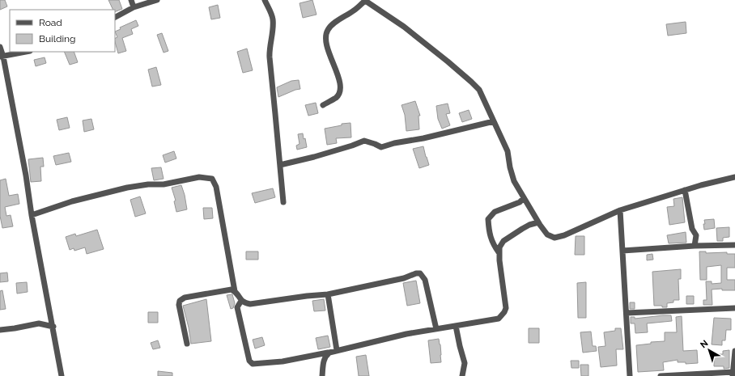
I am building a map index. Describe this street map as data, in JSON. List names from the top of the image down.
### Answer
{
  "legend": ["Road", "Building"],
  "north": "top left"
}
